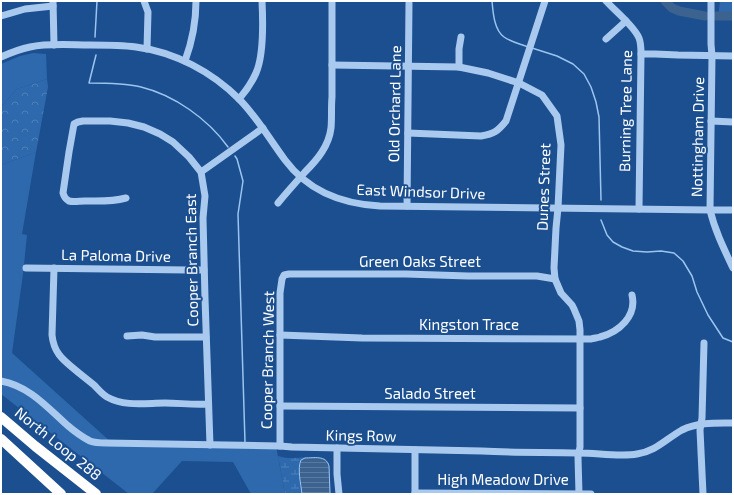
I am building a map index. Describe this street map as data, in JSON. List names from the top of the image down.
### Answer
{
  "streets": {
    "highway": ["North Loop 288"],
    "street": [
      "Old Orchard Lane",
      "Burning Tree Lane",
      "Nottingham Drive",
      "Dunes Street",
      "East Windsor Drive",
      "La Paloma Drive",
      "Cooper Branch East",
      "Green Oaks Street",
      "Kingston Trace",
      "Cooper Branch West",
      "Salado Street",
      "Kings Row",
      "High Meadow Drive"
    ]
  },
  "crossings": [
    ["Old Orchard Lane", "Dunes Street"],
    ["Old Orchard Lane", "East Windsor Drive"],
    ["Burning Tree Lane", "East Windsor Drive"],
    ["Nottingham Drive", "East Windsor Drive"],
    ["Dunes Street", "East Windsor Drive"],
    ["Dunes Street", "Green Oaks Street"],
    ["Dunes Street", "Kingston Trace"],
    ["Dunes Street", "Salado Street"],
    ["Dunes Street", "Kings Row"],
    ["Dunes Street", "High Meadow Drive"],
    ["La Paloma Drive", "Cooper Branch East"],
    ["Cooper Branch East", "Kings Row"],
    ["Green Oaks Street", "Cooper Branch West"],
    ["Kingston Trace", "Cooper Branch West"],
    ["Cooper Branch West", "Salado Street"],
    ["Cooper Branch West", "Kings Row"]
  ]
}
